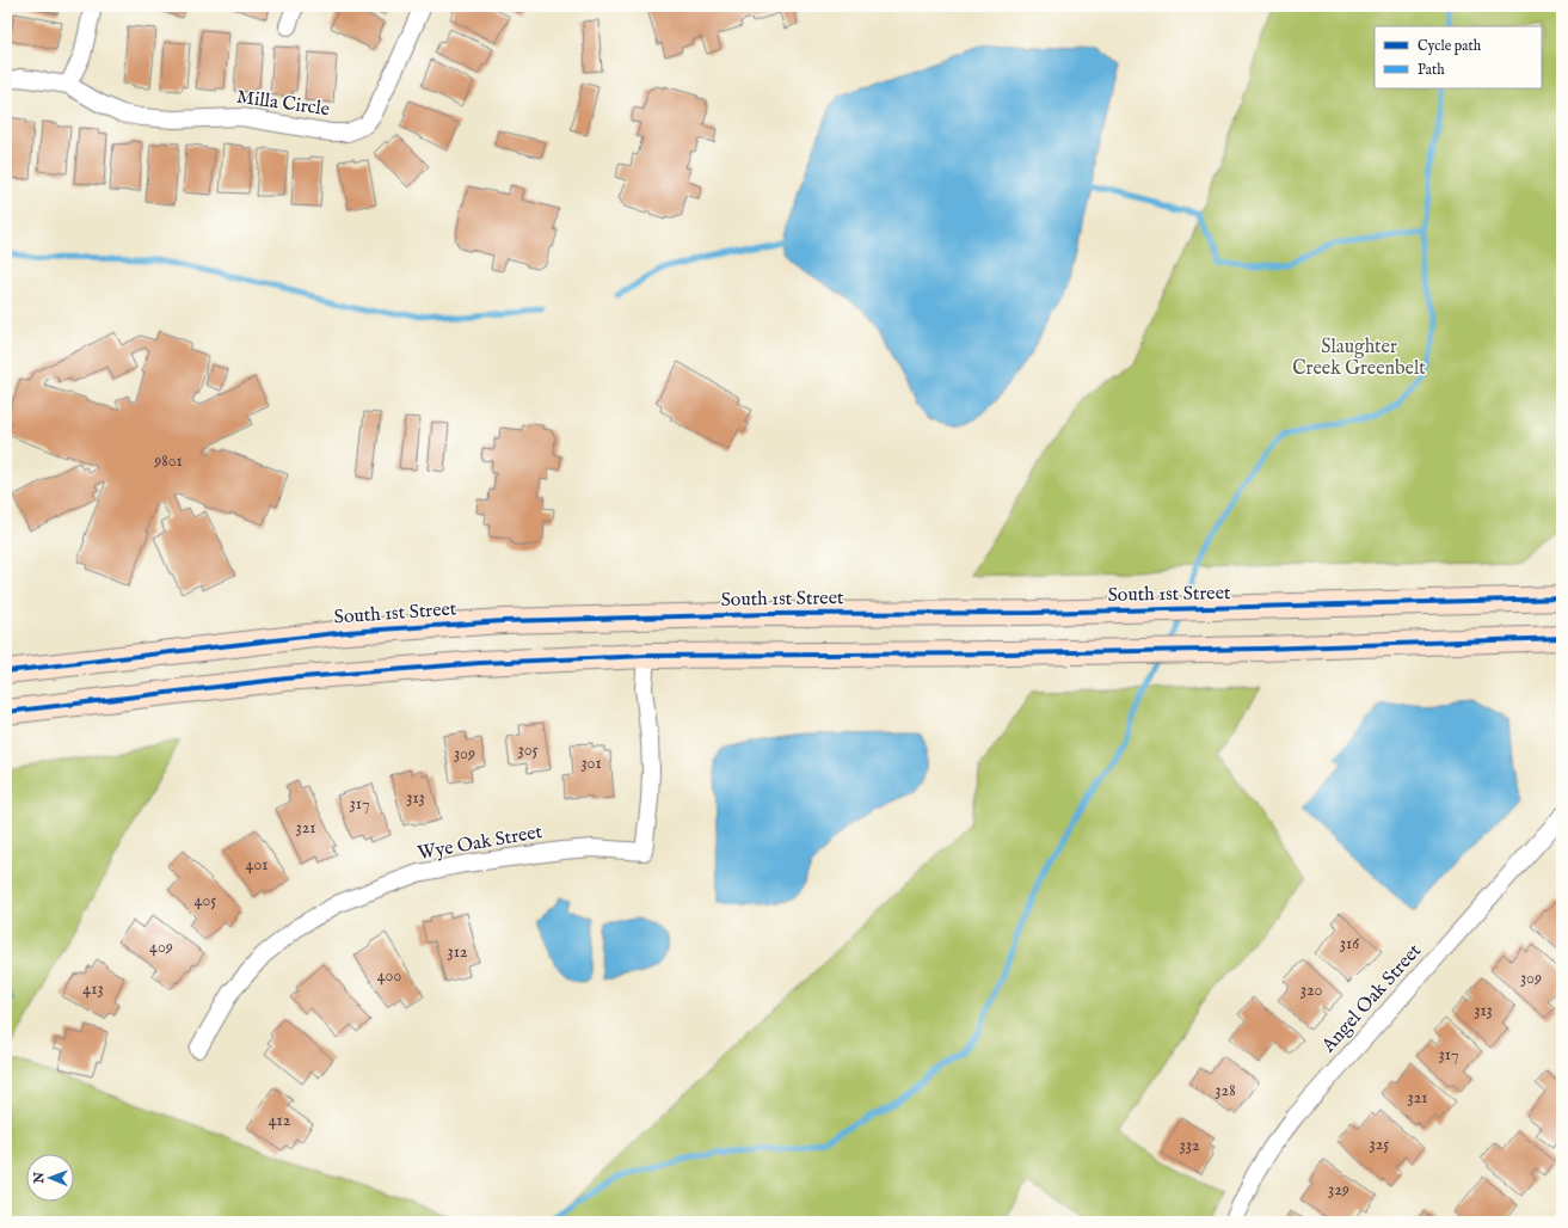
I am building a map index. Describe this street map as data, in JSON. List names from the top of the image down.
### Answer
{
  "streets": {
    "main road": ["South 1st Street"],
    "street": ["Milla Circle", "Wye Oak Street", "Angel Oak Street"]
  },
  "parks": ["Slaughter Creek Greenbelt"],
  "house_numbers": [
    "9801",
    "305",
    "309",
    "301",
    "313",
    "317",
    "321",
    "401",
    "405",
    "316",
    "409",
    "312",
    "400",
    "309",
    "413",
    "320",
    "313",
    "317",
    "328",
    "321",
    "412",
    "325",
    "332",
    "329"
  ],
  "legend": ["Cycle path", "Path"],
  "north": "left"
}
